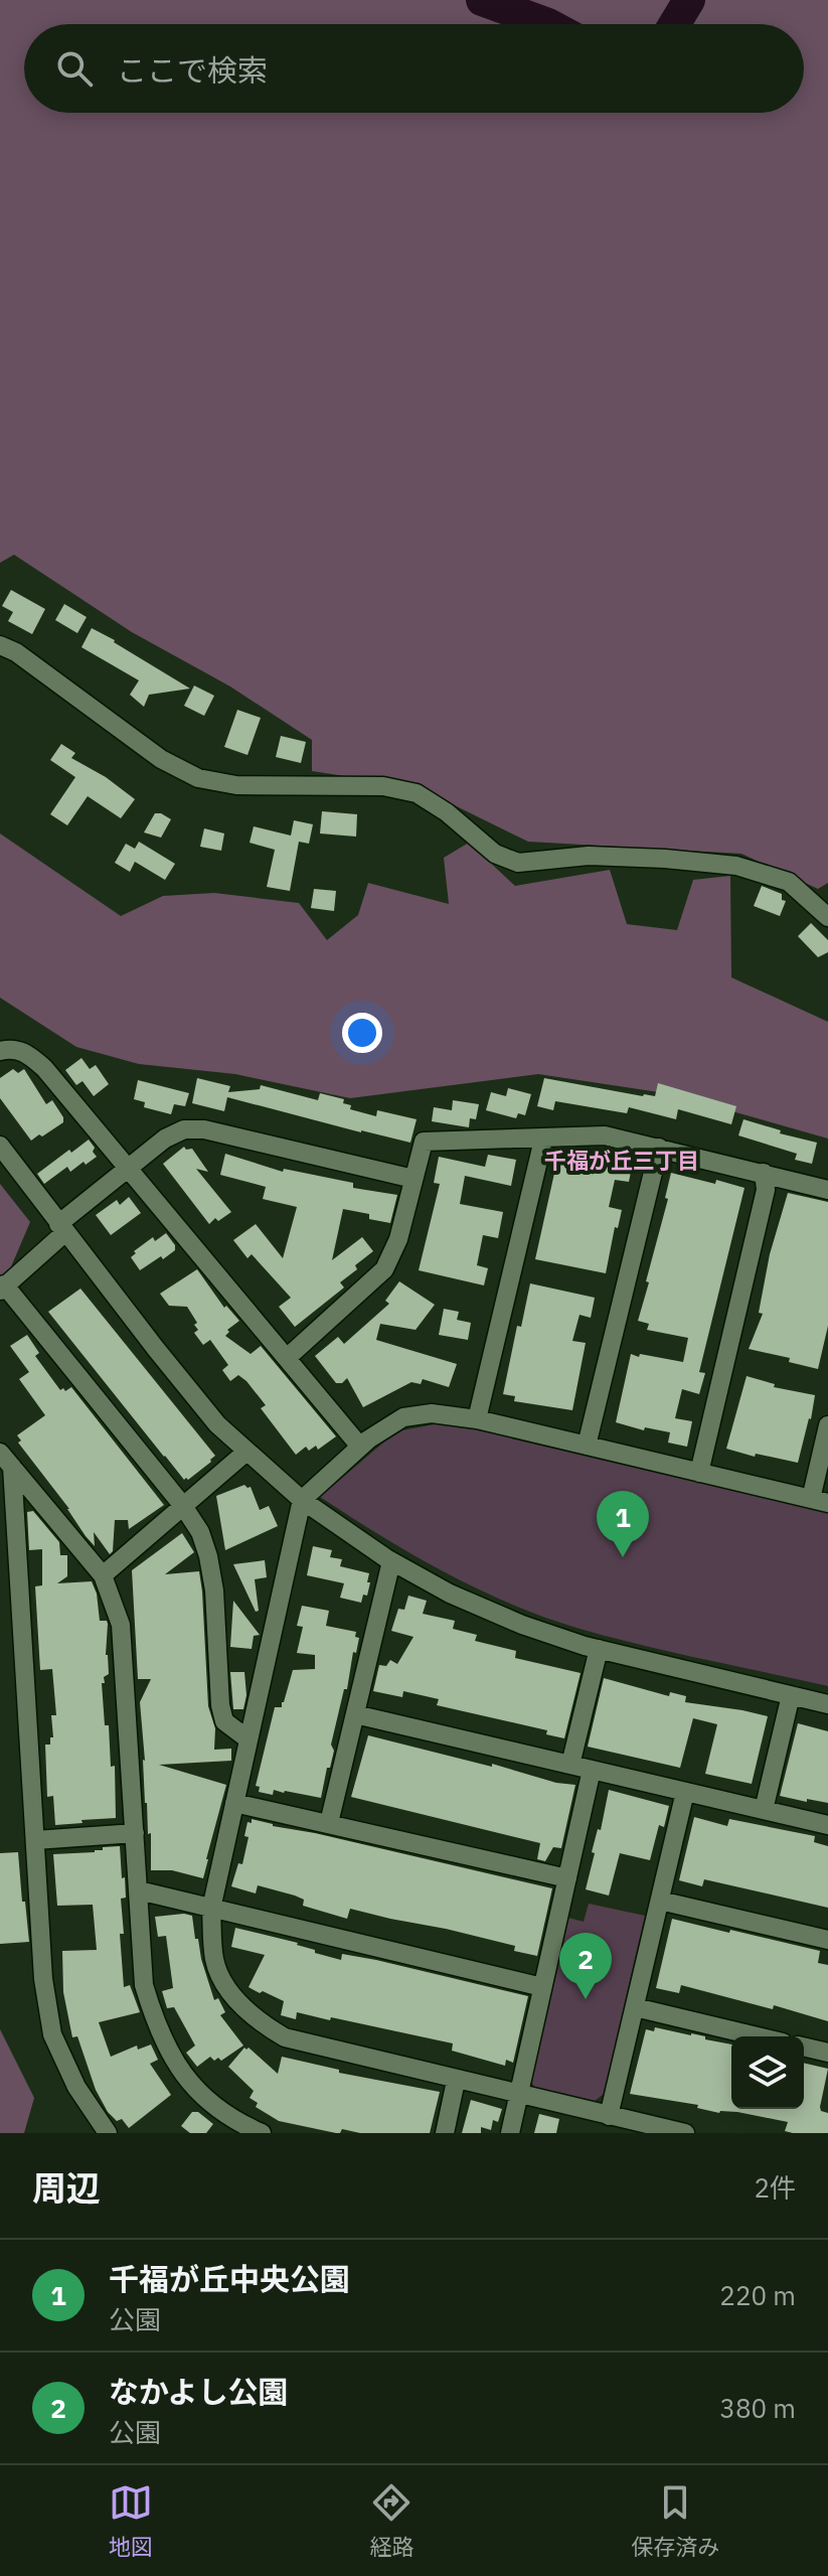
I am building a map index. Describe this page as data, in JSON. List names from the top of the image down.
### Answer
{
  "districts": ["千福が丘三丁目"],
  "page": {
    "search": "ここで検索",
    "pins": ["1", "2"],
    "heading": ["周辺", "2件"],
    "list": [
      {
        "mark": "1",
        "name": "千福が丘中央公園",
        "note": "公園",
        "value": "220 m"
      },
      {
        "mark": "2",
        "name": "なかよし公園",
        "note": "公園",
        "value": "380 m"
      }
    ],
    "nav": ["地図", "経路", "保存済み"]
  }
}
